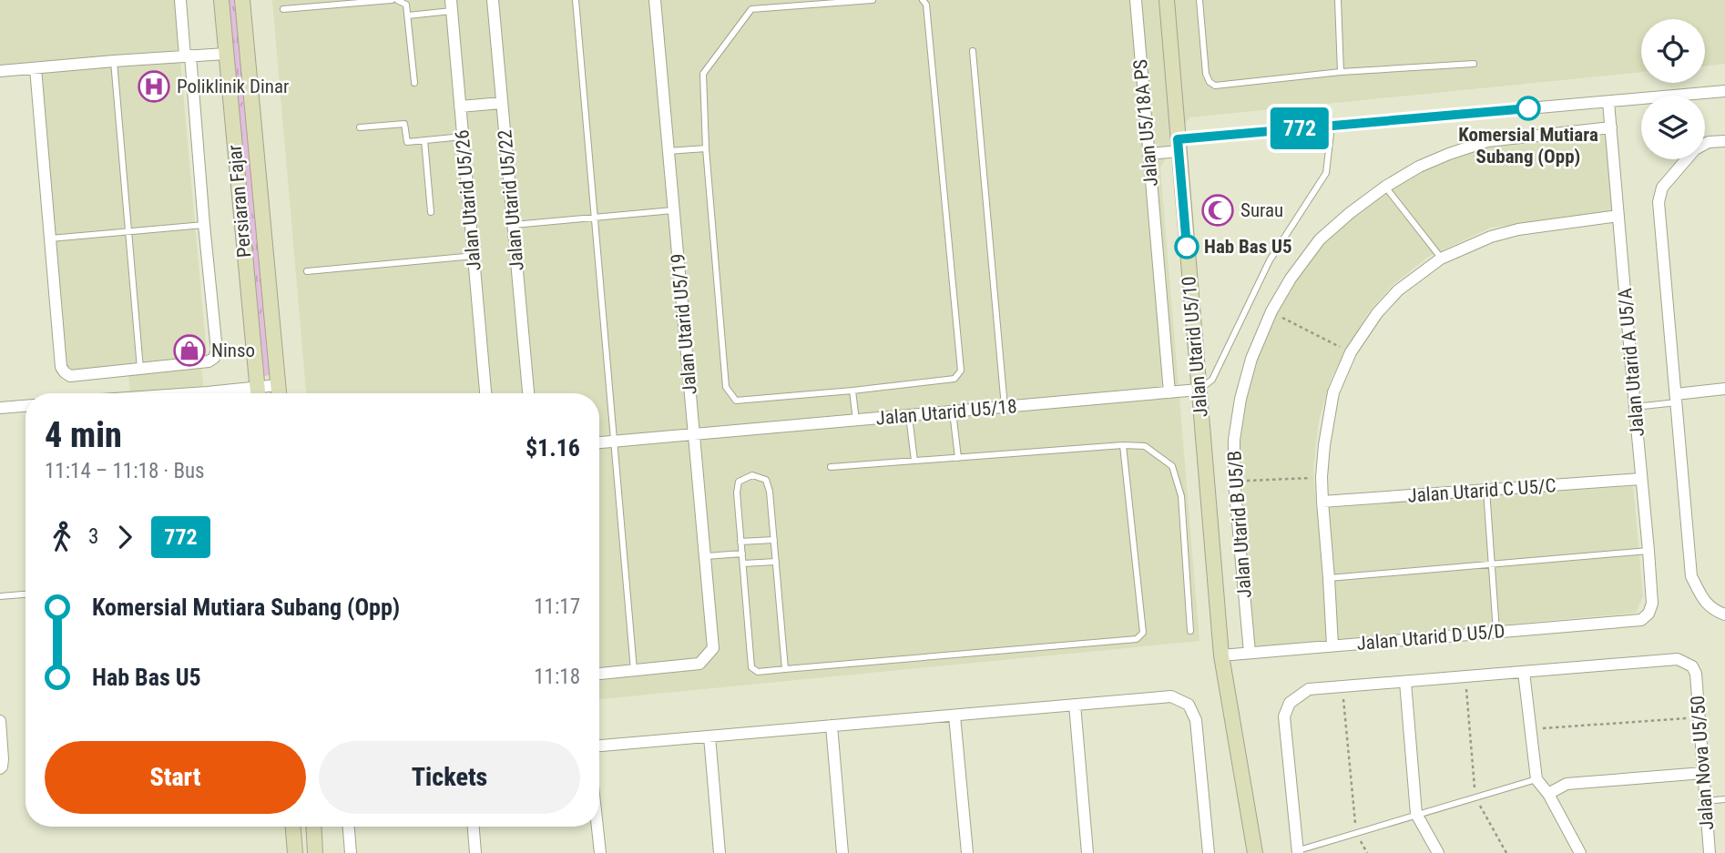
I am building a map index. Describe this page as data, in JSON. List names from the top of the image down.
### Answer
{
  "streets": {
    "main road": ["Persiaran Fajar", "Jalan Utarid U5/10"],
    "street": [
      "Jalan U5/18A PS",
      "Jalan Utarid U5/26",
      "Jalan Utarid U5/22",
      "Jalan Utarid U5/19",
      "Jalan Utarid A U5/A",
      "Jalan Utarid U5/18",
      "Jalan Utarid C U5/C",
      "Jalan Utarid B U5/B",
      "Jalan Utarid D U5/D",
      "Jalan Nova U5/50"
    ]
  },
  "crossings": [
    ["Jalan U5/18A PS", "Jalan Utarid U5/18"],
    ["Jalan Utarid U5/19", "Jalan Utarid U5/18"],
    ["Jalan Utarid U5/10", "Jalan Utarid U5/18"],
    ["Jalan Utarid U5/10", "Jalan Utarid D U5/D"],
    ["Jalan Utarid A U5/A", "Jalan Utarid C U5/C"],
    ["Jalan Utarid A U5/A", "Jalan Utarid B U5/B"],
    ["Jalan Utarid A U5/A", "Jalan Utarid D U5/D"],
    ["Jalan Utarid B U5/B", "Jalan Utarid D U5/D"]
  ],
  "places": {
    "hospital": ["Poliklinik Dinar"],
    "other": ["Komersial Mutiara Subang (Opp)", "Hab Bas U5"],
    "mosque": ["Surau"],
    "shop": ["Ninso"]
  },
  "lines": ["bus line 772"],
  "page": {
    "on_map": "772",
    "heading": ["4 min", "11:14 – 11:18 · Bus", "$1.16"],
    "legs": ["3", "772"],
    "list": [
      {
        "name": "Komersial Mutiara Subang (Opp)",
        "value": "11:17"
      },
      {
        "name": "Hab Bas U5",
        "value": "11:18"
      }
    ],
    "buttons": ["Start", "Tickets"]
  }
}
